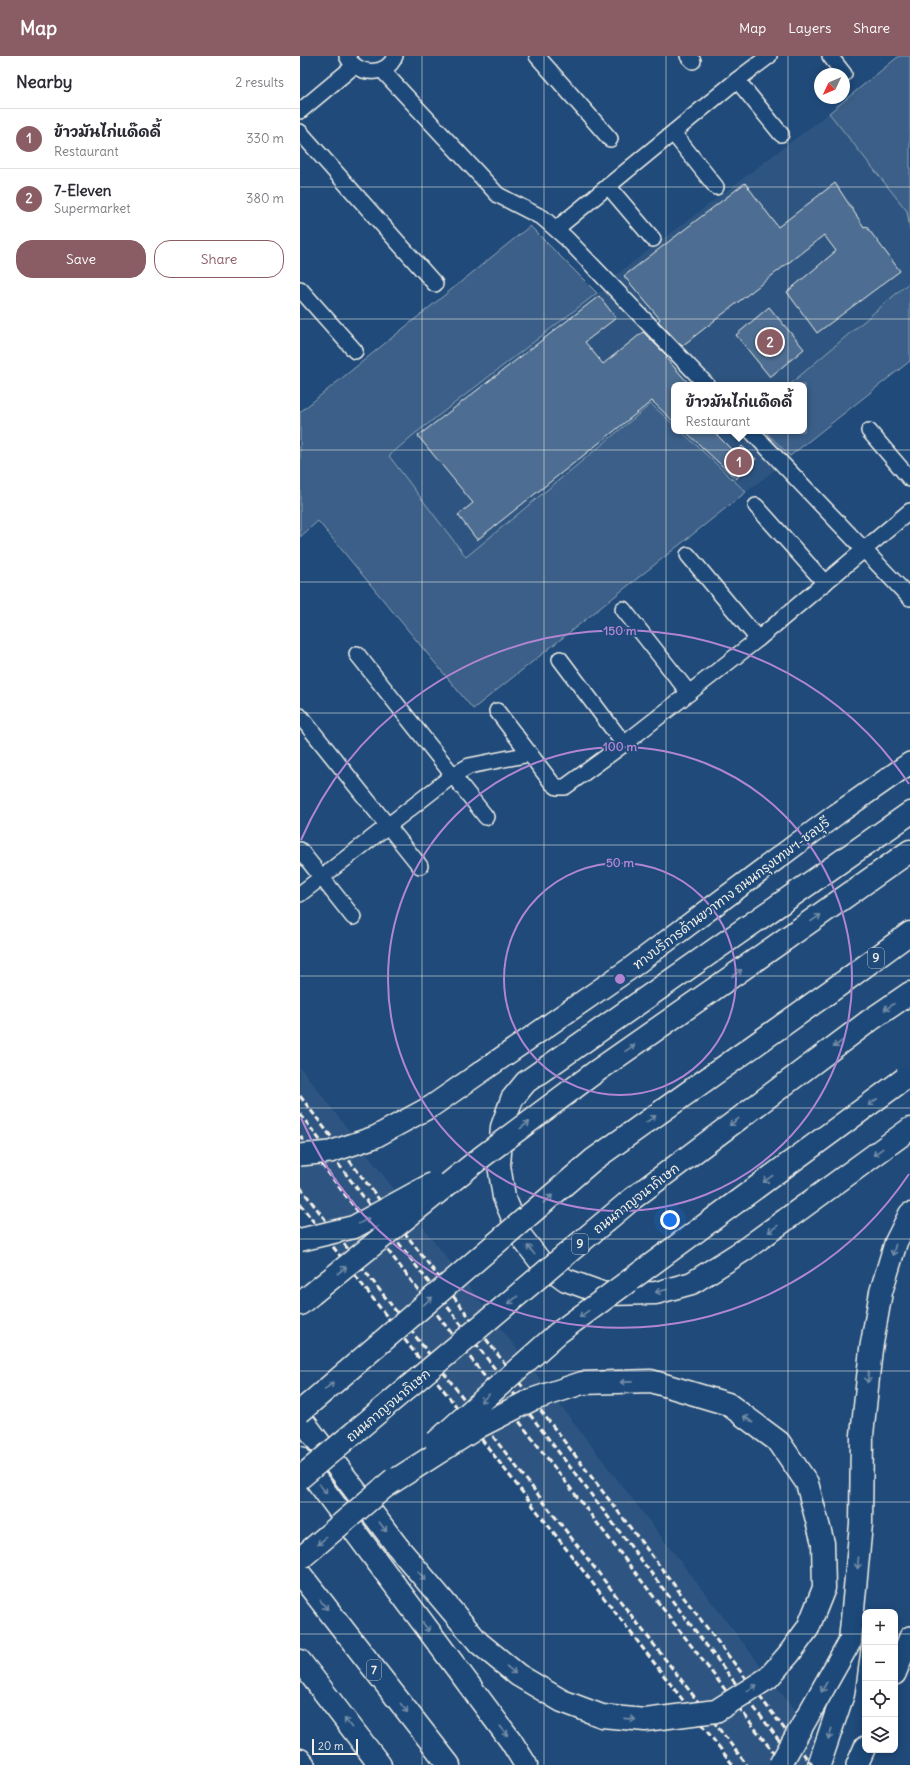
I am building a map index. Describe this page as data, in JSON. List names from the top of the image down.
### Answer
{
  "streets": {
    "highway": ["9", "ถนนกาญจนาภิเษก", "7"],
    "main road": ["ทางบริการด้านขวาทาง ถนนกรุงเทพฯ-ชลบุรี"]
  },
  "scale_bar": "20 m",
  "north": "bottom left",
  "page": {
    "header": "Map",
    "nav": ["Map", "Layers", "Share"],
    "heading": ["Nearby", "2 results"],
    "list": [
      {
        "mark": "1",
        "name": "ข้าวมันไก่แด๊ดดี้",
        "note": "Restaurant",
        "value": "330 m"
      },
      {
        "mark": "2",
        "name": "7-Eleven",
        "note": "Supermarket",
        "value": "380 m"
      }
    ],
    "buttons": ["Save", "Share"],
    "pins": ["2", "1"],
    "popup": ["ข้าวมันไก่แด๊ดดี้", "Restaurant"],
    "map_buttons": ["+", "−"],
    "scale": "20 m"
  },
  "rings": ["150 m", "100 m", "50 m"]
}
